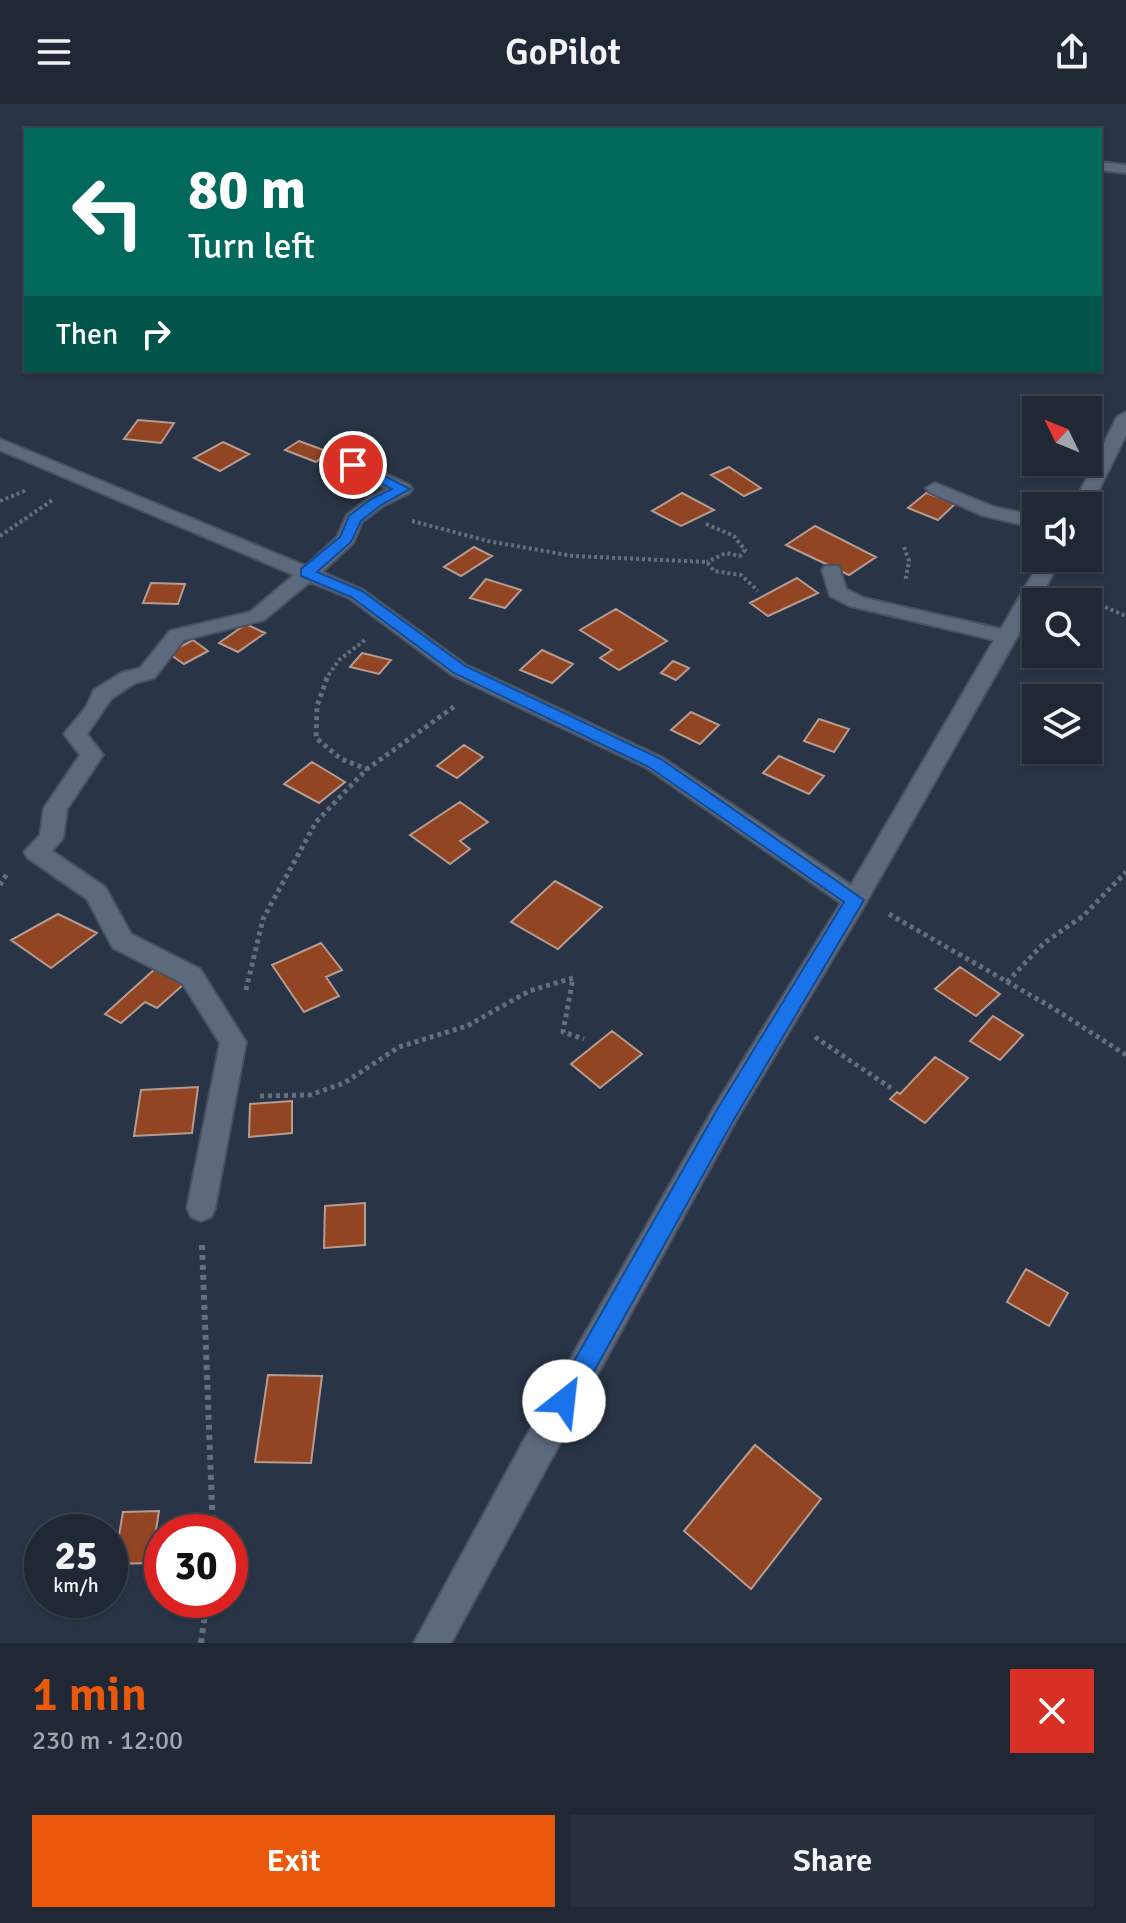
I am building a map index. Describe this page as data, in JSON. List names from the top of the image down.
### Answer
{
  "north": "top left",
  "page": {
    "header": "GoPilot",
    "turn": ["80 m", "Turn left"],
    "then": "Then",
    "speed": "25 km/h",
    "limit": "30",
    "heading": ["1 min", "230 m · 12:00"],
    "buttons": ["Exit", "Share"]
  }
}
